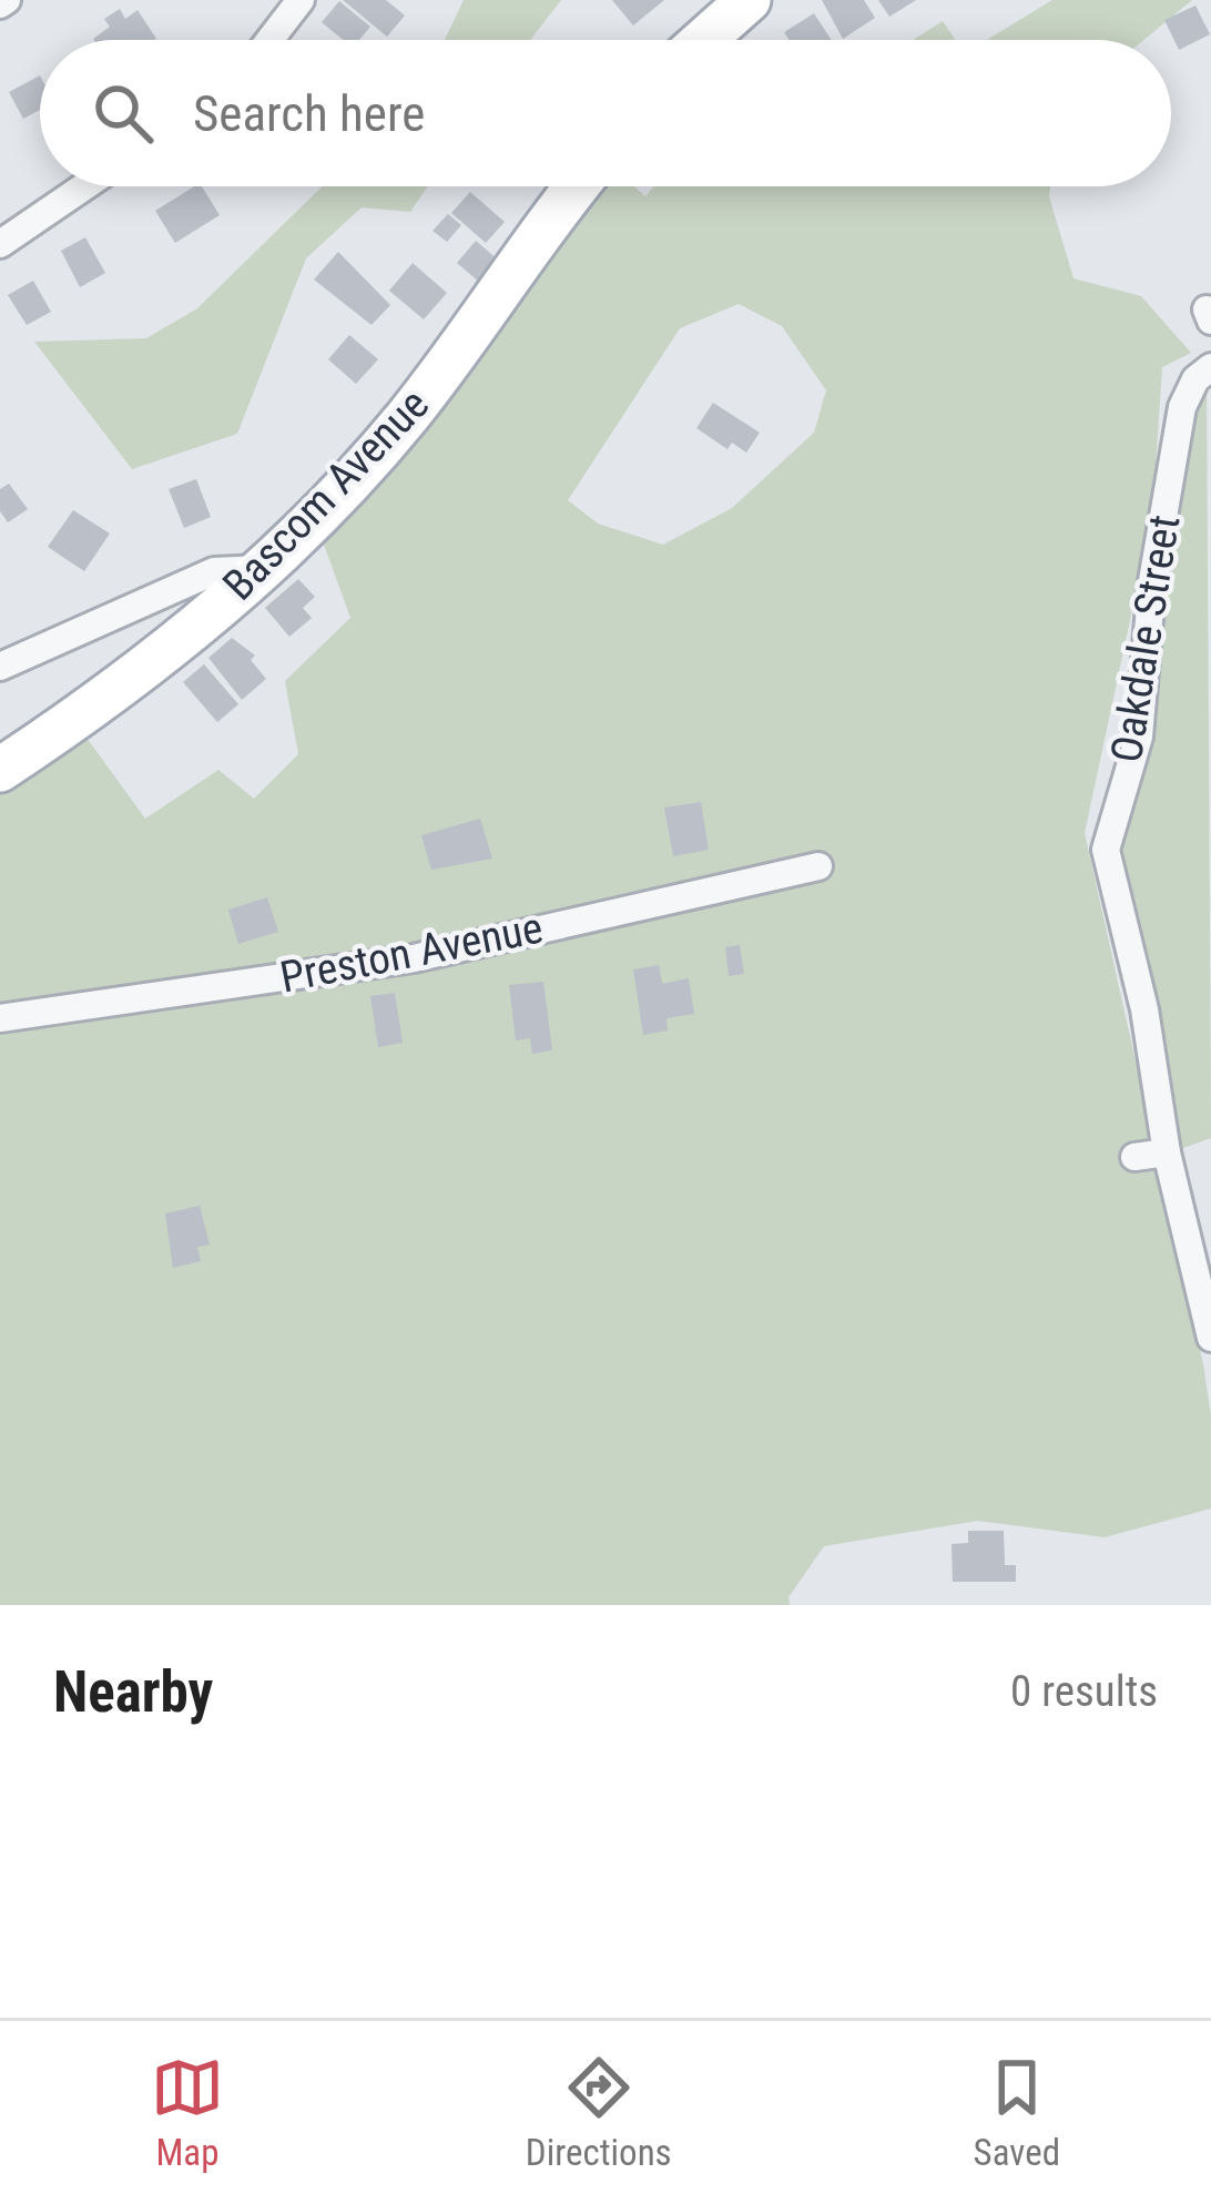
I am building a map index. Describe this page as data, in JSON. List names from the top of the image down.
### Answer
{
  "streets": {
    "main road": ["Bascom Avenue"],
    "street": ["Oakdale Street", "Preston Avenue"]
  },
  "page": {
    "search": "Search here",
    "heading": ["Nearby", "0 results"],
    "nav": ["Map", "Directions", "Saved"]
  }
}
